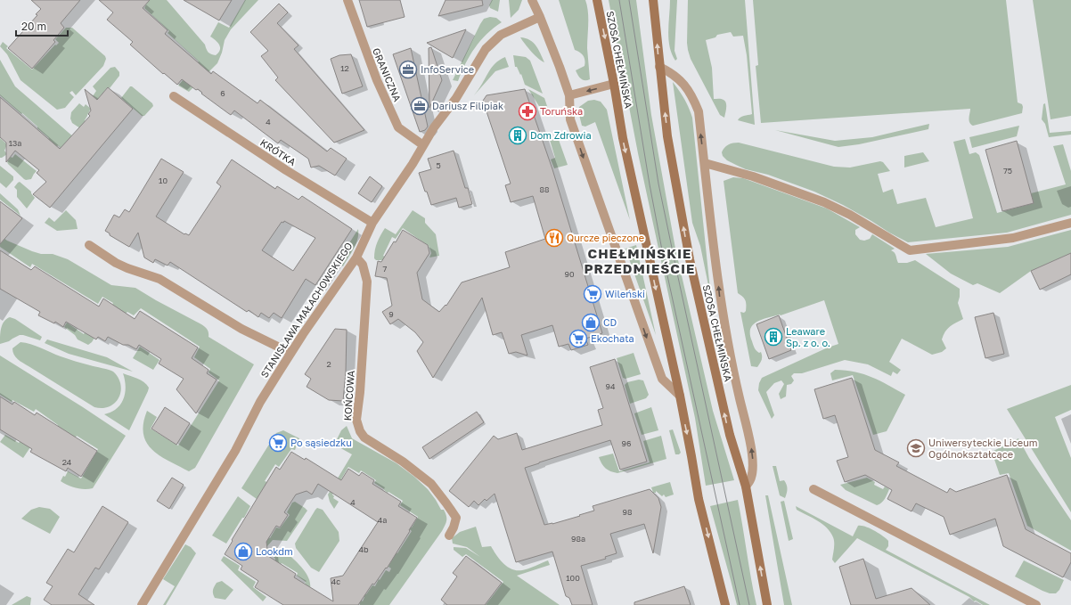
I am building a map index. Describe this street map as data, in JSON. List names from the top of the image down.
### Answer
{
  "streets": {
    "main road": ["SZOSA CHEŁMIŃSKA"],
    "street": [
      "GRANICZNA",
      "KRÓTKA",
      "STANISŁAWA MAŁACHOWSKIEGO",
      "KOŃCOWA"
    ]
  },
  "crossings": [
    ["GRANICZNA", "STANISŁAWA MAŁACHOWSKIEGO"],
    ["KRÓTKA", "STANISŁAWA MAŁACHOWSKIEGO"],
    ["STANISŁAWA MAŁACHOWSKIEGO", "KOŃCOWA"]
  ],
  "districts": ["CHEŁMIŃSKIE PRZEDMIEŚCIE"],
  "places": {
    "office": ["InfoService", "Dariusz Filipiak"],
    "pharmacy": ["Toruńska"],
    "building": ["Dom Zdrowia", "Leaware Sp. z o. o."],
    "restaurant": ["Qurcze pieczone"],
    "supermarket": ["Wileński", "Ekochata", "Po sąsiedzku"],
    "shop": ["CD", "Lookdm"],
    "school or university": ["Uniwersyteckie Liceum Ogólnokształcące"]
  },
  "house_numbers": [
    "12",
    "6",
    "4",
    "13a",
    "5",
    "75",
    "10",
    "88",
    "7",
    "90",
    "9",
    "2",
    "94",
    "96",
    "24",
    "4",
    "98",
    "4a",
    "98a",
    "4b",
    "100",
    "4c"
  ],
  "scale_bar": "20 m"
}
